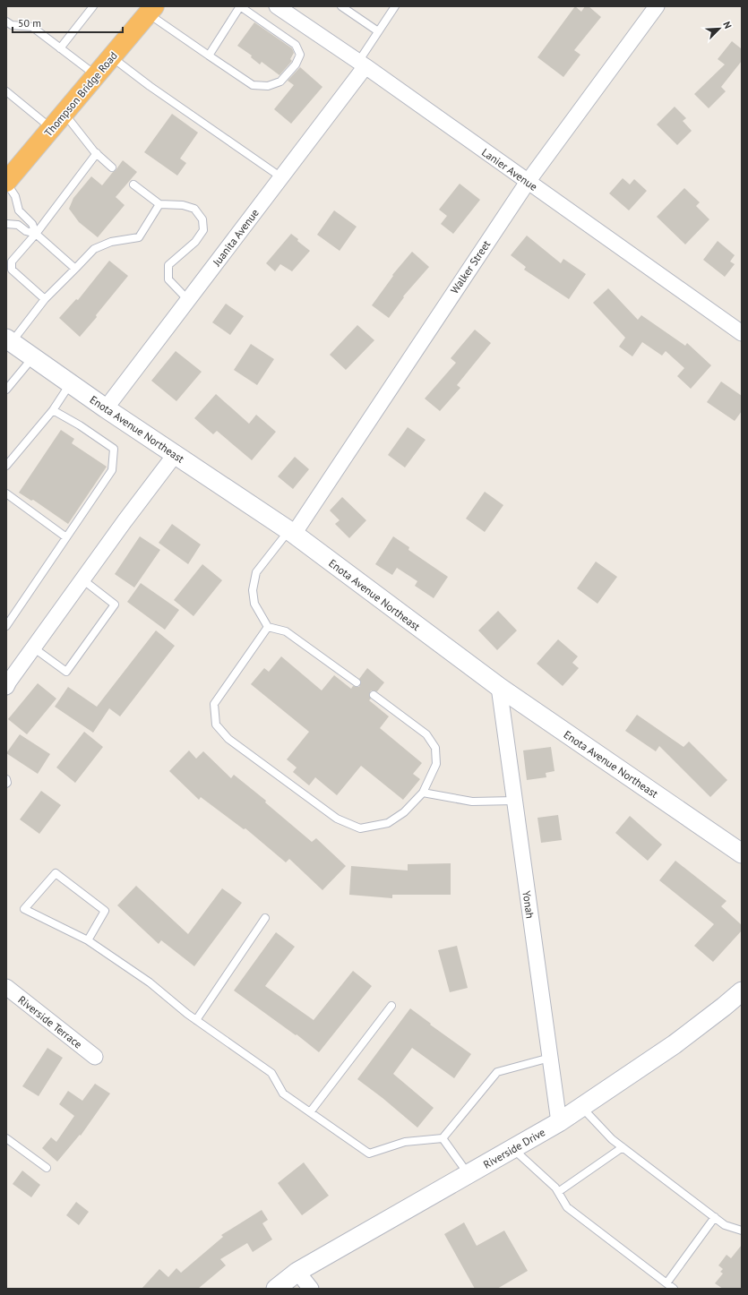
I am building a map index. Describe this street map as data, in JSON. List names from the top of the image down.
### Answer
{
  "streets": {
    "highway": ["Thompson Bridge Road"],
    "street": [
      "Lanier Avenue",
      "Juanita Avenue",
      "Walker Street",
      "Enota Avenue Northeast",
      "Yonah",
      "Riverside Terrace",
      "Riverside Drive"
    ]
  },
  "crossings": [
    ["Lanier Avenue", "Juanita Avenue"],
    ["Lanier Avenue", "Walker Street"],
    ["Juanita Avenue", "Enota Avenue Northeast"],
    ["Walker Street", "Enota Avenue Northeast"],
    ["Enota Avenue Northeast", "Yonah"],
    ["Yonah", "Riverside Drive"]
  ],
  "scale_bar": "50 m",
  "north": "top right"
}
